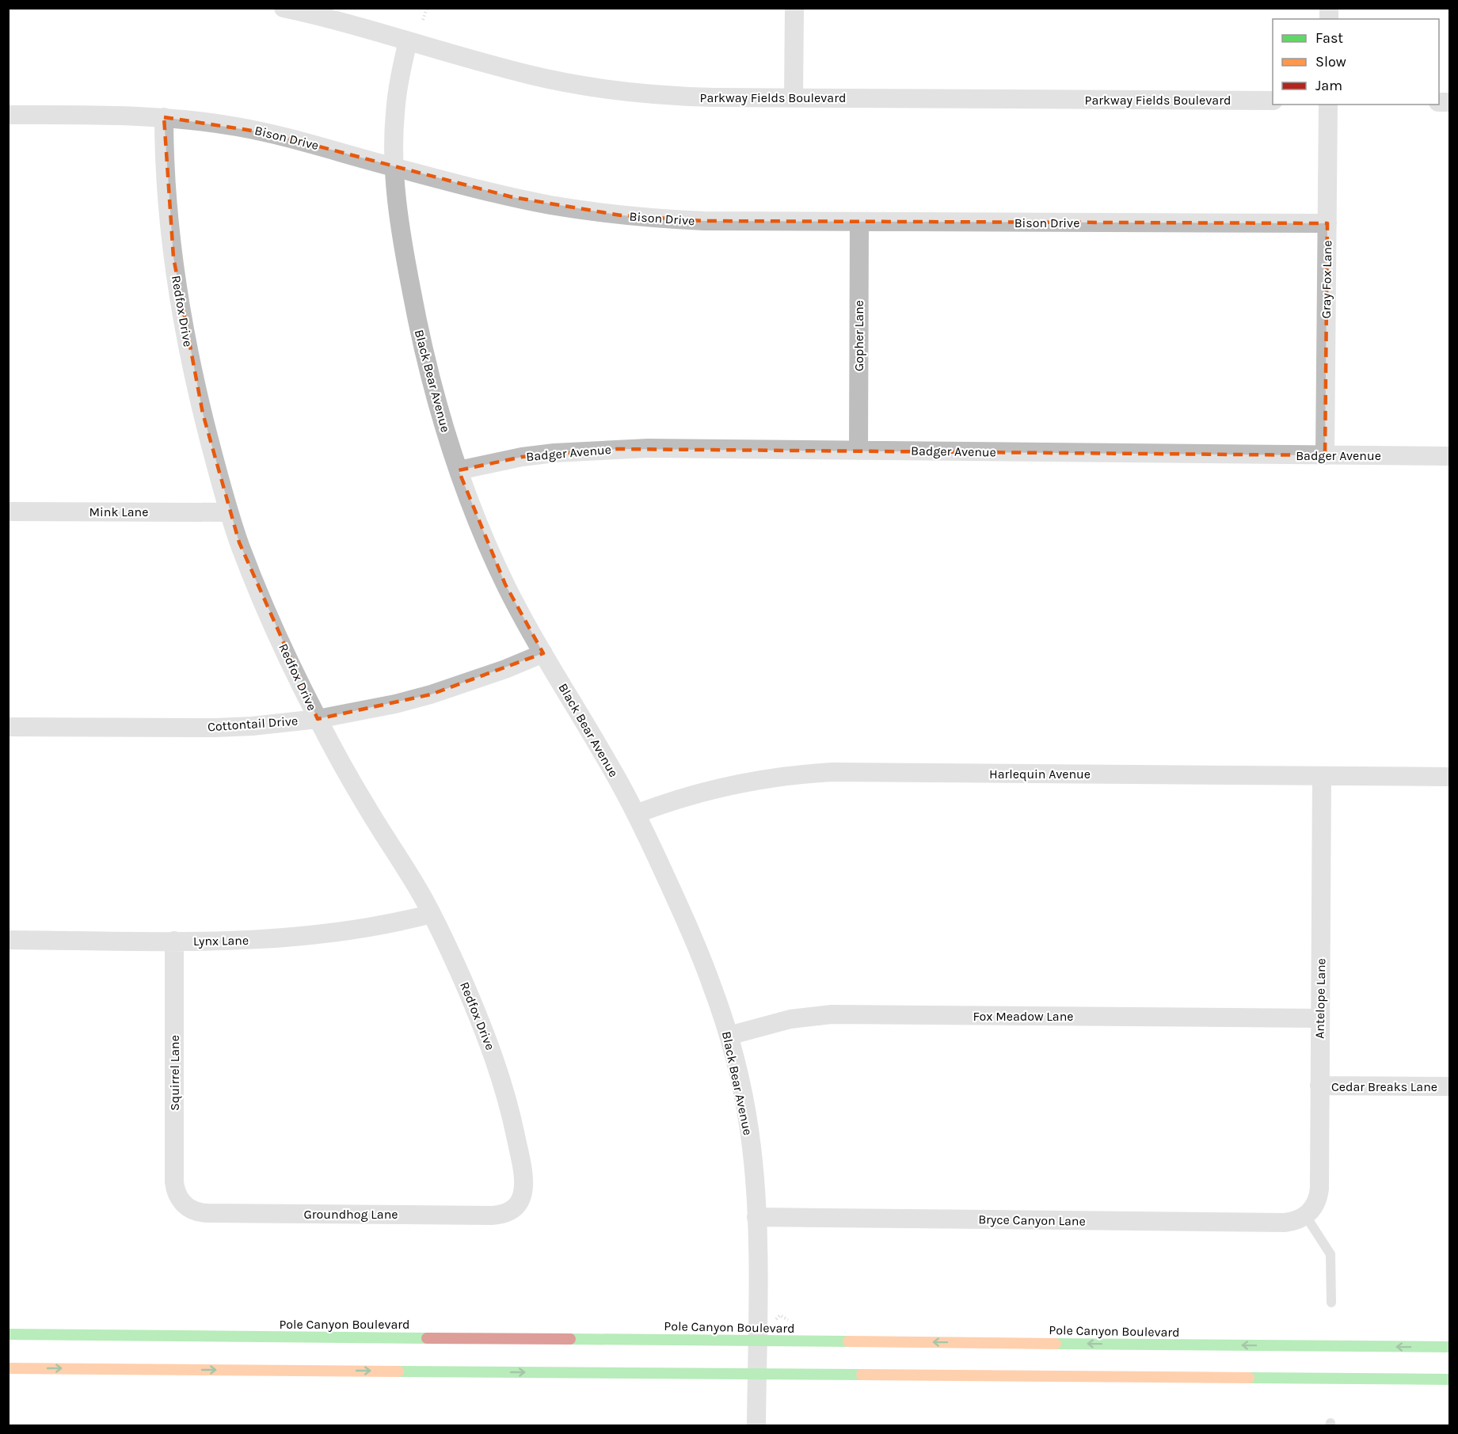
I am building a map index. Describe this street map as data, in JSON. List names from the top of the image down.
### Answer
{
  "streets": {
    "street": [
      "Parkway Fields Boulevard",
      "Bison Drive",
      "Gray Fox Lane",
      "Redfox Drive",
      "Gopher Lane",
      "Black Bear Avenue",
      "Badger Avenue",
      "Mink Lane",
      "Cottontail Drive",
      "Harlequin Avenue",
      "Lynx Lane",
      "Antelope Lane",
      "Fox Meadow Lane",
      "Squirrel Lane",
      "Cedar Breaks Lane",
      "Groundhog Lane",
      "Bryce Canyon Lane",
      "Pole Canyon Boulevard"
    ]
  },
  "crossings": [
    ["Parkway Fields Boulevard", "Black Bear Avenue"],
    ["Bison Drive", "Gray Fox Lane"],
    ["Bison Drive", "Redfox Drive"],
    ["Bison Drive", "Gopher Lane"],
    ["Bison Drive", "Black Bear Avenue"],
    ["Gray Fox Lane", "Badger Avenue"],
    ["Redfox Drive", "Mink Lane"],
    ["Redfox Drive", "Cottontail Drive"],
    ["Redfox Drive", "Lynx Lane"],
    ["Redfox Drive", "Groundhog Lane"],
    ["Gopher Lane", "Badger Avenue"],
    ["Black Bear Avenue", "Badger Avenue"],
    ["Black Bear Avenue", "Cottontail Drive"],
    ["Black Bear Avenue", "Harlequin Avenue"],
    ["Black Bear Avenue", "Fox Meadow Lane"],
    ["Black Bear Avenue", "Bryce Canyon Lane"],
    ["Black Bear Avenue", "Pole Canyon Boulevard"],
    ["Harlequin Avenue", "Antelope Lane"],
    ["Lynx Lane", "Squirrel Lane"],
    ["Antelope Lane", "Fox Meadow Lane"],
    ["Antelope Lane", "Cedar Breaks Lane"],
    ["Antelope Lane", "Bryce Canyon Lane"],
    ["Squirrel Lane", "Groundhog Lane"]
  ],
  "legend": ["Fast", "Slow", "Jam"]
}
